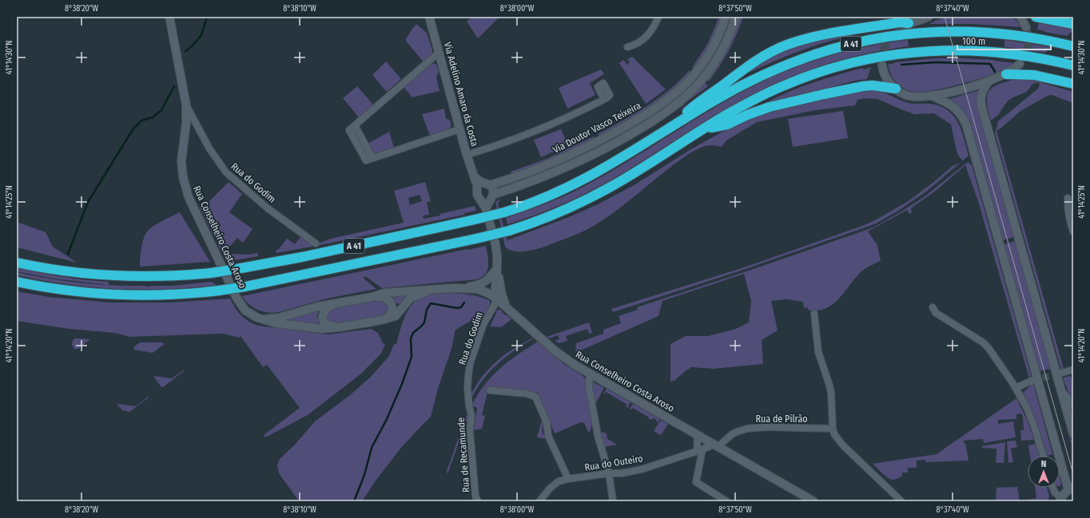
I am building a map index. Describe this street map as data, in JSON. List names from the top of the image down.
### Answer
{
  "streets": {
    "highway": ["A 41"],
    "main road": ["Via Adelino Amaro da Costa", "Via Doutor Vasco Teixeira", "Rua Conselheiro Costa Aroso"],
    "street": [
      "Rua do Godim",
      "Rua de Pilrão",
      "Rua de Recamunde",
      "Rua do Outeiro"
    ]
  },
  "crossings": [
    ["Via Adelino Amaro da Costa", "Via Doutor Vasco Teixeira"],
    ["Via Adelino Amaro da Costa", "Rua do Godim"],
    ["Via Adelino Amaro da Costa", "Rua Conselheiro Costa Aroso"],
    ["Rua do Godim", "Rua Conselheiro Costa Aroso"],
    ["Rua do Godim", "Rua de Recamunde"],
    ["Rua Conselheiro Costa Aroso", "Rua de Pilrão"],
    ["Rua Conselheiro Costa Aroso", "Rua do Outeiro"],
    ["Rua de Pilrão", "Rua do Outeiro"]
  ],
  "scale_bar": "100 m",
  "north": "top",
  "coordinates": [
    "8°38'20\"W",
    "8°38'10\"W",
    "8°38'00\"W",
    "8°37'50\"W",
    "8°37'40\"W",
    "41°14'30\"N",
    "41°14'25\"N",
    "41°14'20\"N"
  ]
}
